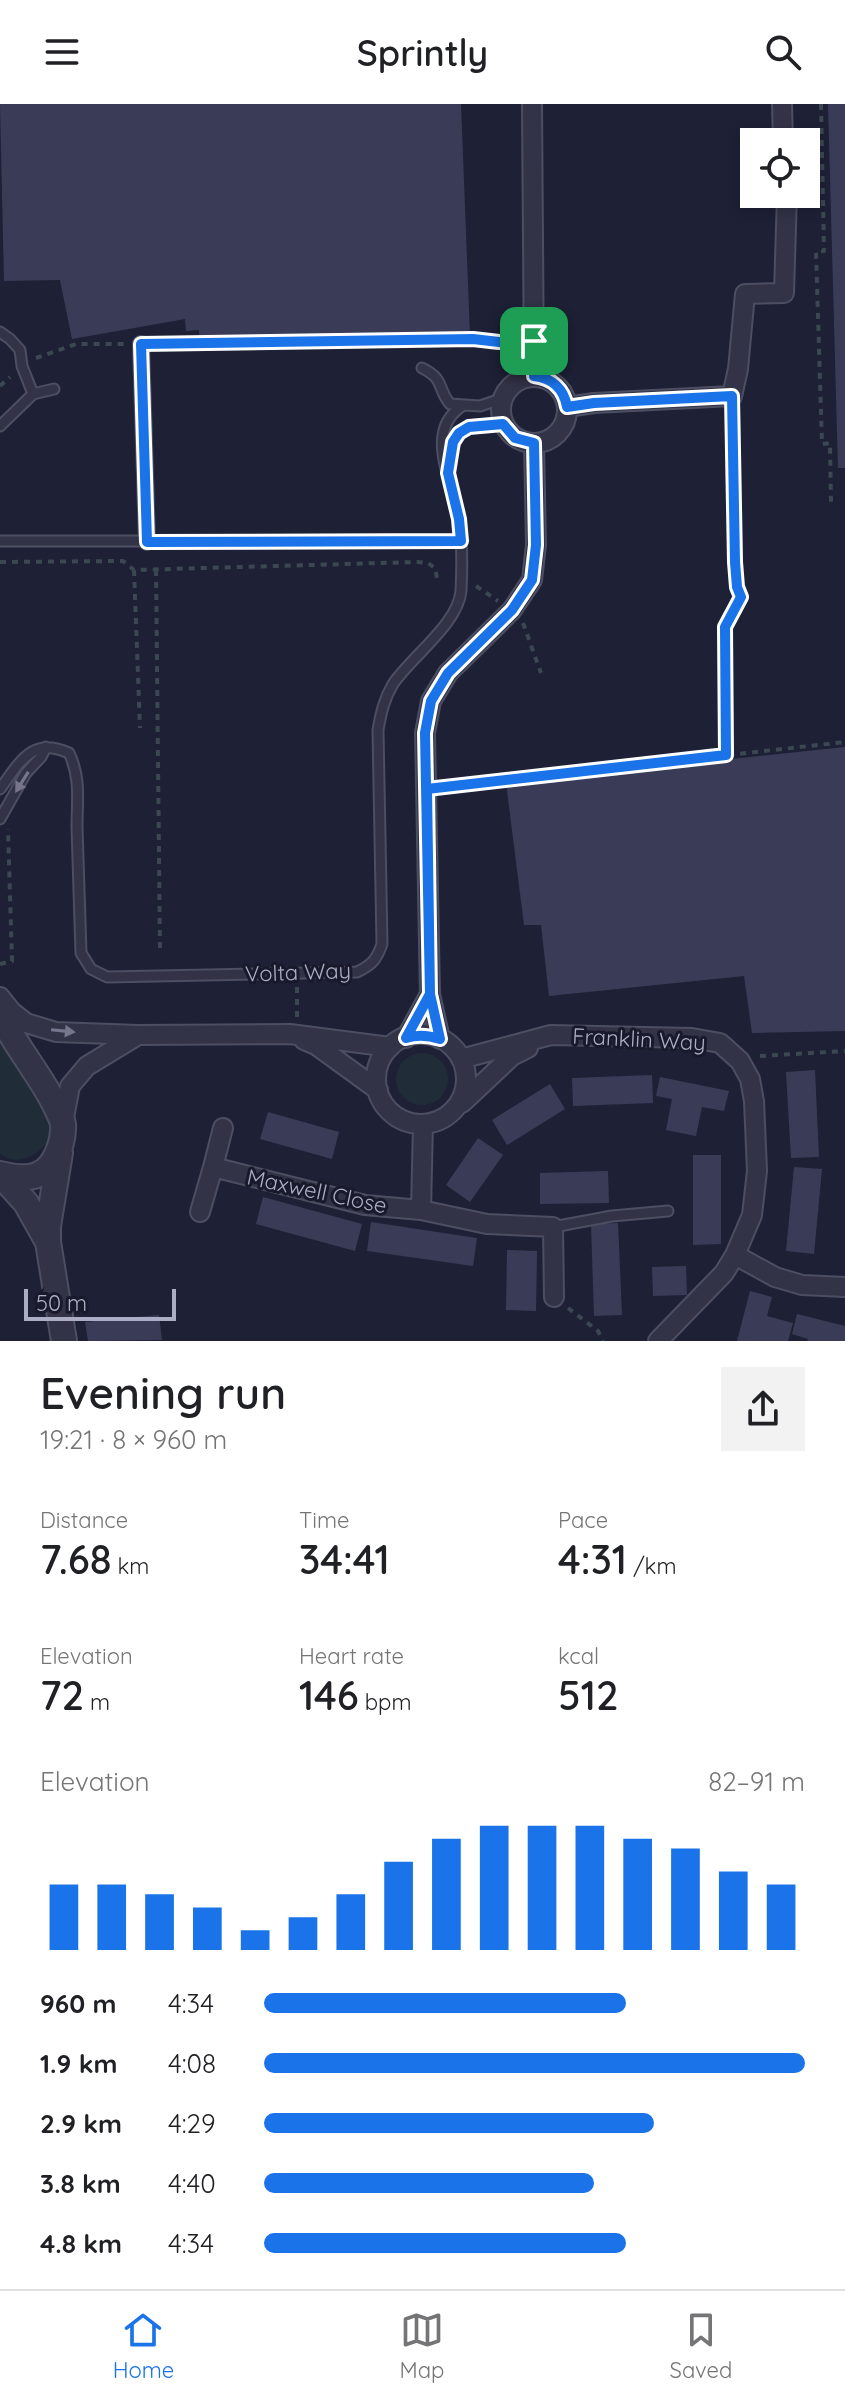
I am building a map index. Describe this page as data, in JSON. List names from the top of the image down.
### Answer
{
  "streets": {
    "street": ["Franklin Way", "Maxwell Close"],
    "lane": ["Volta Way"]
  },
  "crossings": [
    ["Franklin Way", "Maxwell Close"]
  ],
  "scale_bar": "50 m",
  "page": {
    "header": "Sprintly",
    "scale": "50 m",
    "heading": ["Evening run", "19:21 · 8 × 960 m"],
    "stats": [
      ["Distance", "7.68 km"],
      ["Time", "34:41"],
      ["Pace", "4:31 /km"],
      ["Elevation", "72 m"],
      ["Heart rate", "146 bpm"],
      ["kcal", "512"]
    ],
    "chart": ["Elevation", "82–91 m"],
    "list": [
      {
        "name": "960 m",
        "note": "4:34"
      },
      {
        "name": "1.9 km",
        "note": "4:08"
      },
      {
        "name": "2.9 km",
        "note": "4:29"
      },
      {
        "name": "3.8 km",
        "note": "4:40"
      },
      {
        "name": "4.8 km",
        "note": "4:34"
      }
    ],
    "tabs": ["Home", "Map", "Saved"]
  }
}
